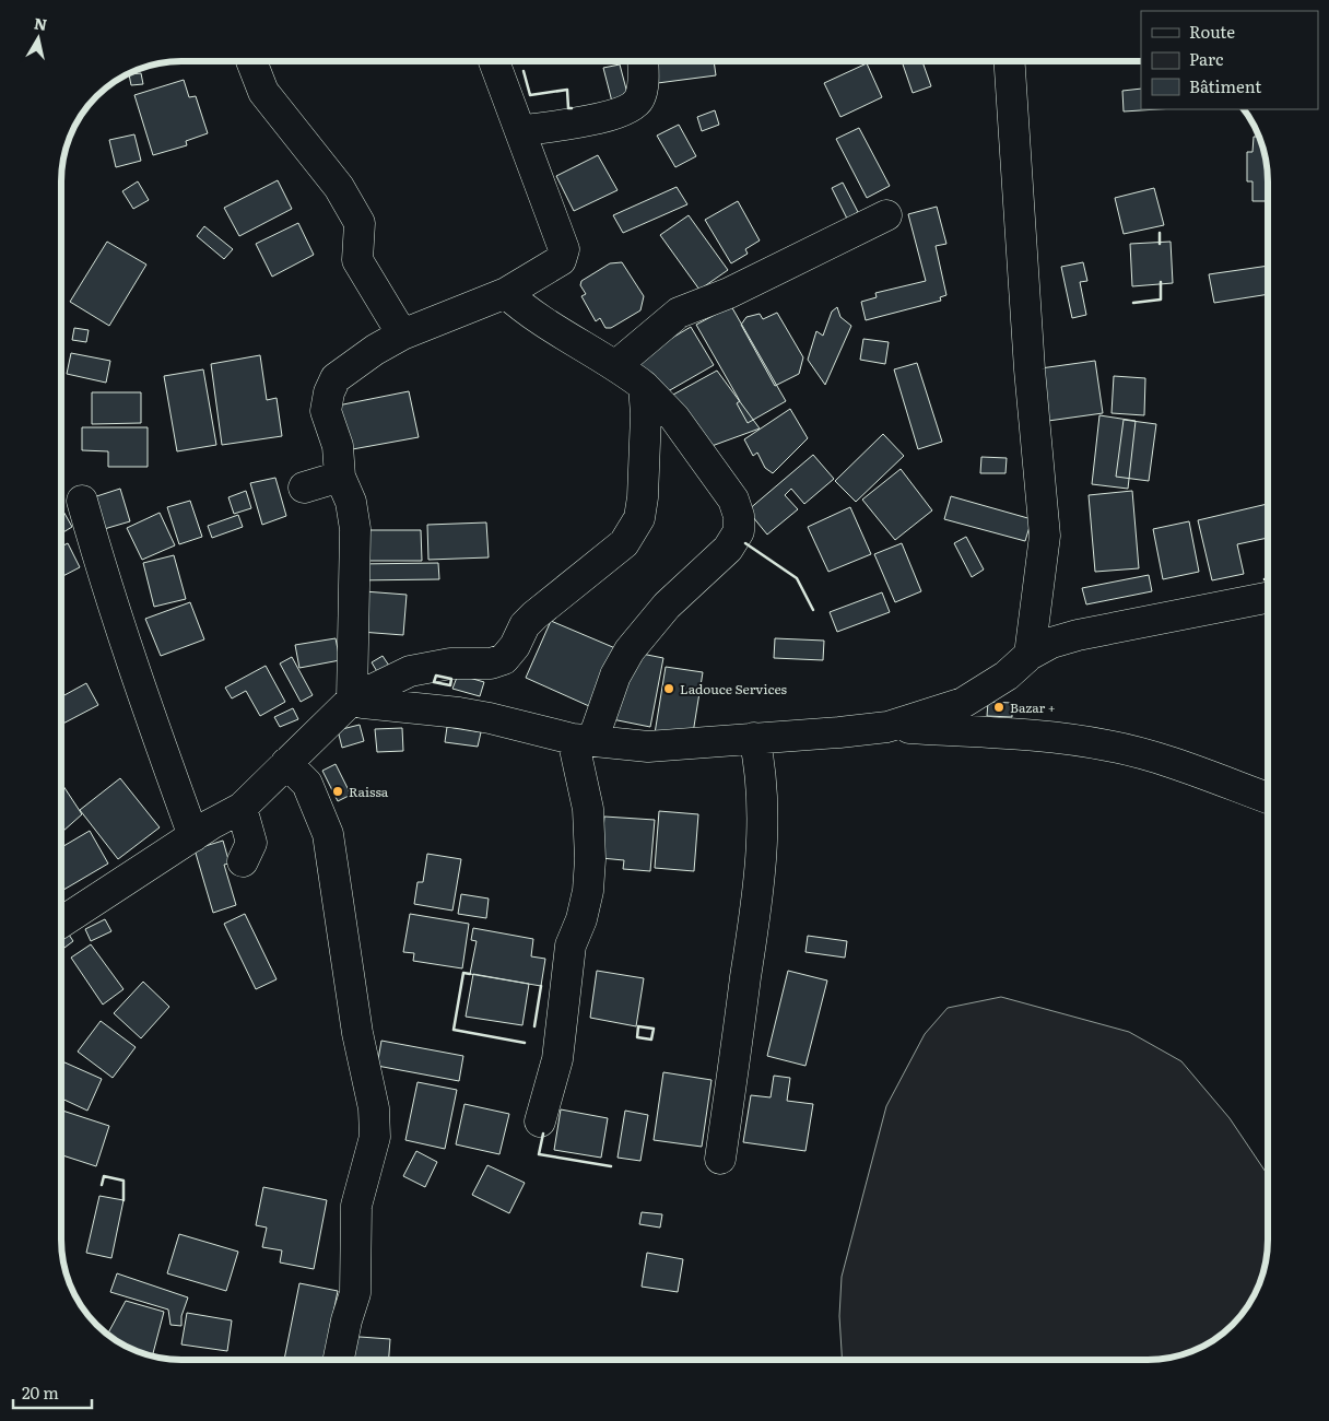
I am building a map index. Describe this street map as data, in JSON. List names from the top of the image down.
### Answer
{
  "places": ["Ladouce Services", "Bazar +", "Raissa"],
  "legend": ["Route", "Parc", "Bâtiment"],
  "scale_bar": "20 m",
  "north": "top"
}
